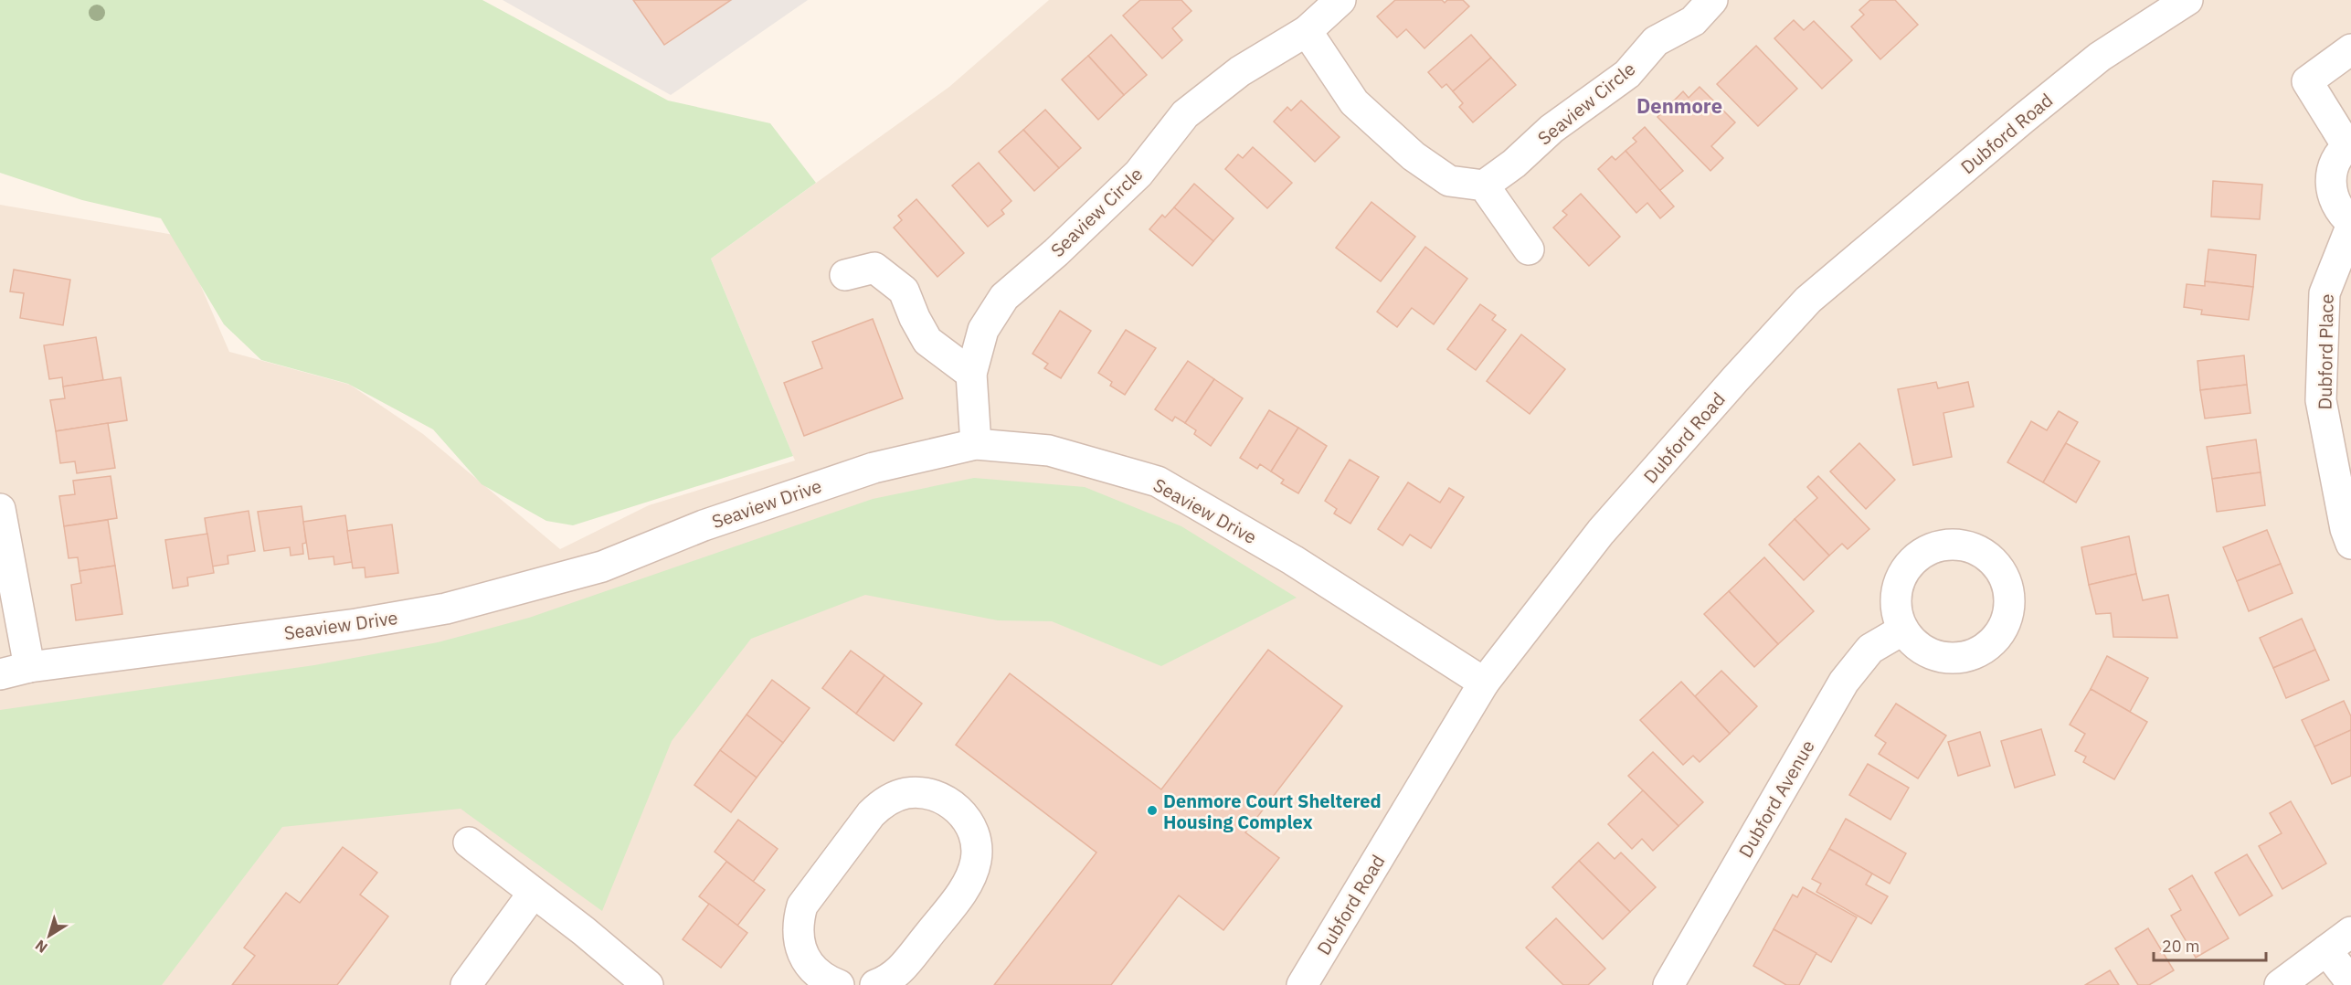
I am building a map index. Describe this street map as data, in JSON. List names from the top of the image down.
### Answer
{
  "streets": {
    "street": [
      "Seaview Circle",
      "Dubford Road",
      "Dubford Place",
      "Seaview Drive",
      "Dubford Avenue"
    ]
  },
  "crossings": [
    ["Seaview Circle", "Seaview Drive"],
    ["Dubford Road", "Seaview Drive"]
  ],
  "districts": ["Denmore"],
  "places": ["Denmore Court Sheltered Housing Complex"],
  "scale_bar": "20 m",
  "north": "bottom left"
}
